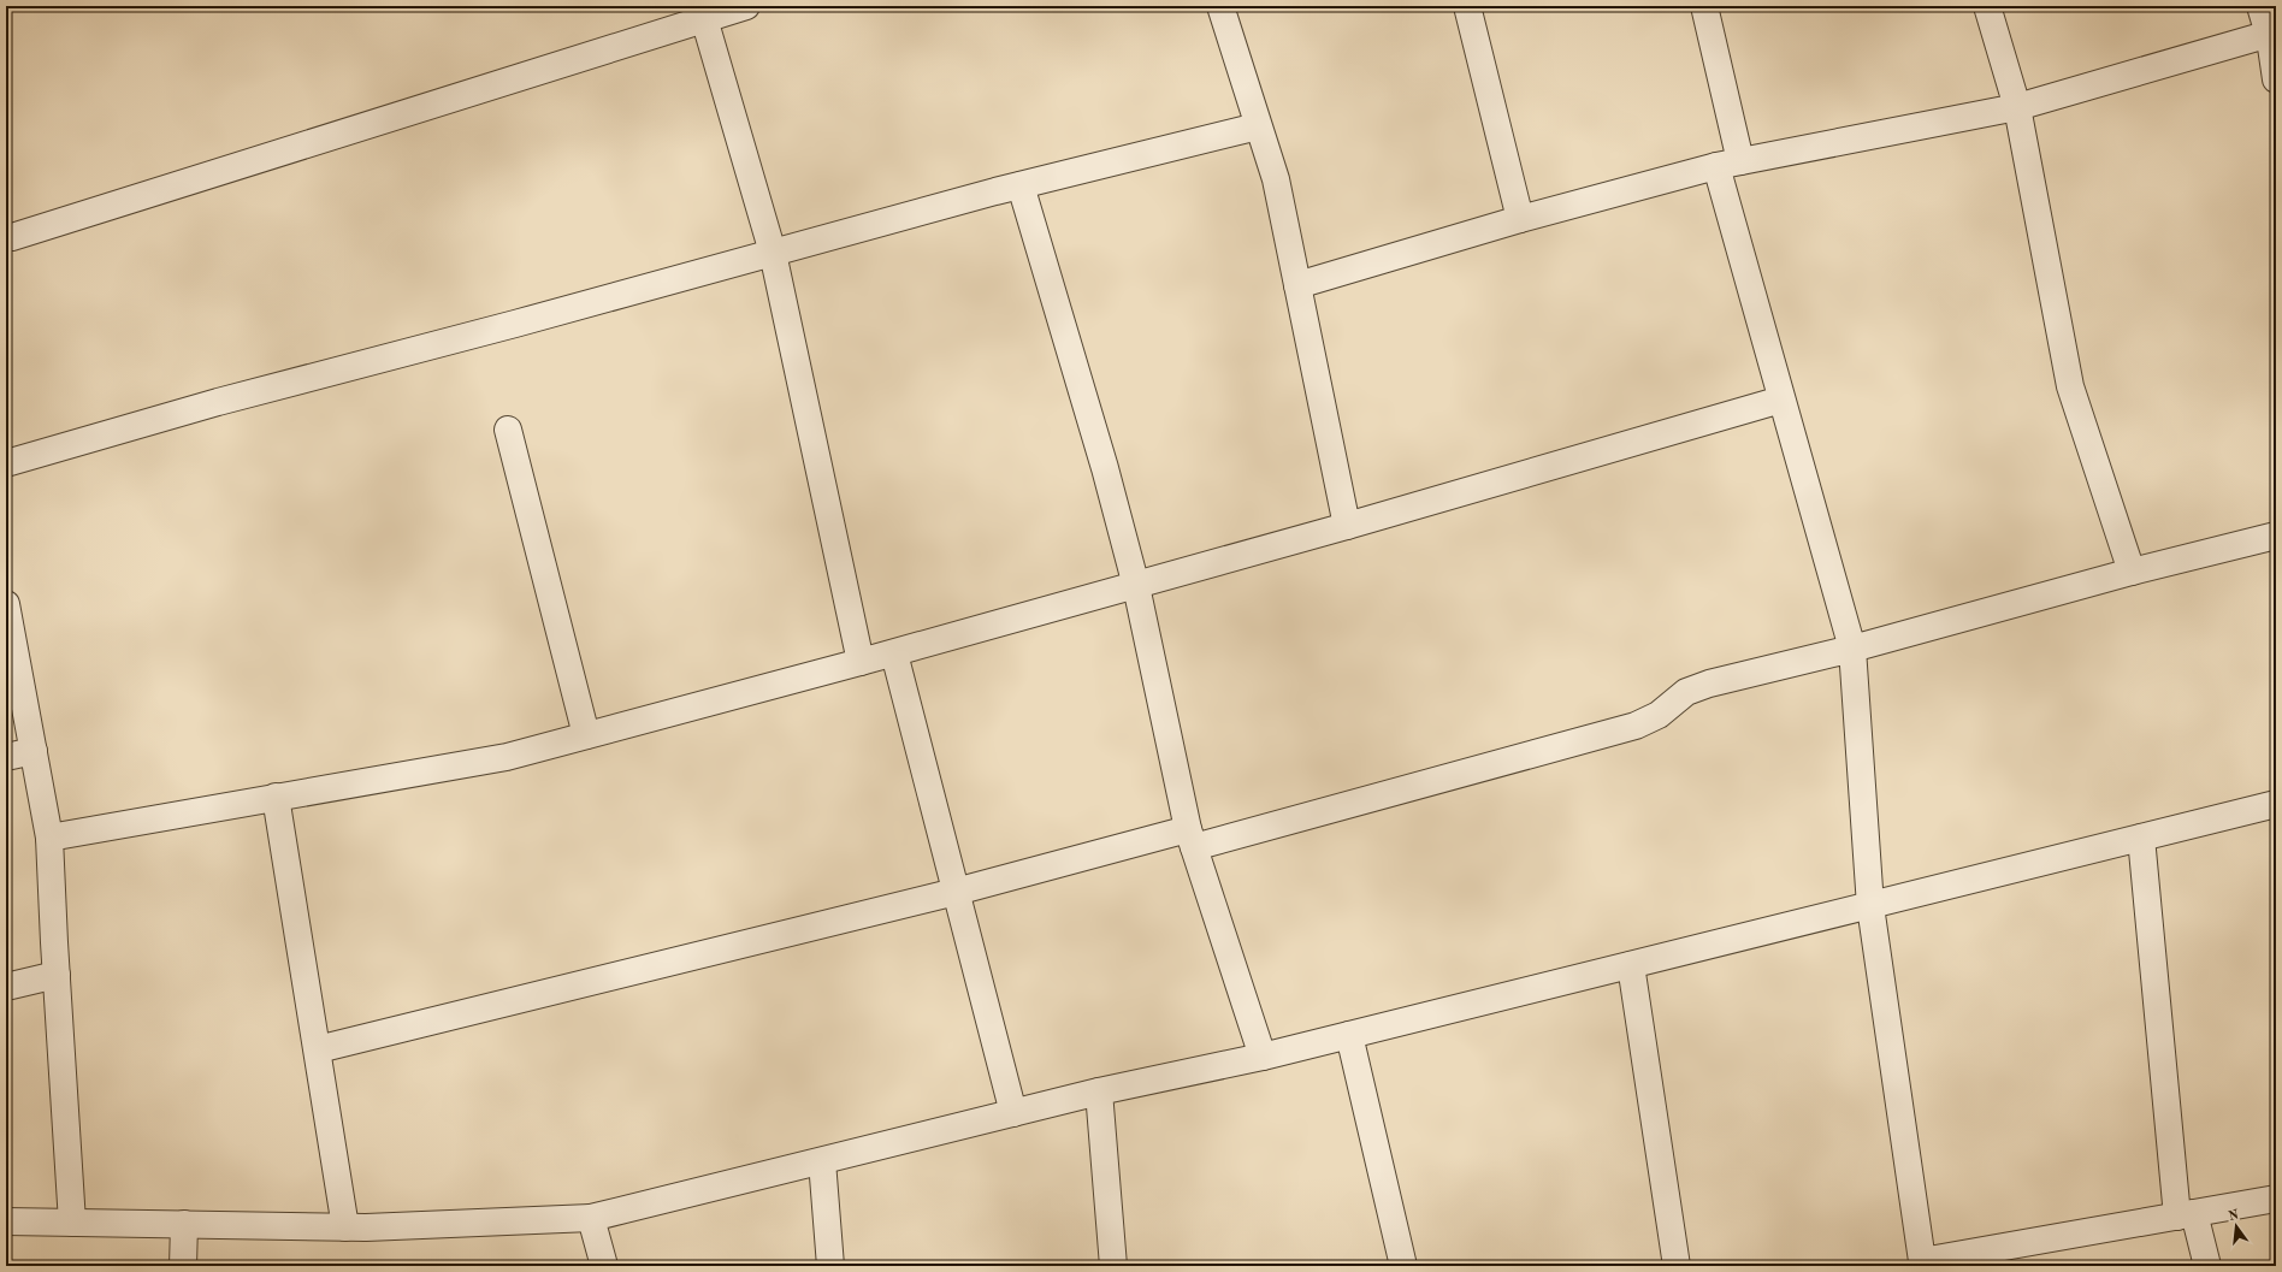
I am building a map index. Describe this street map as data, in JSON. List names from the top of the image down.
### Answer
{
  "north": "top"
}
